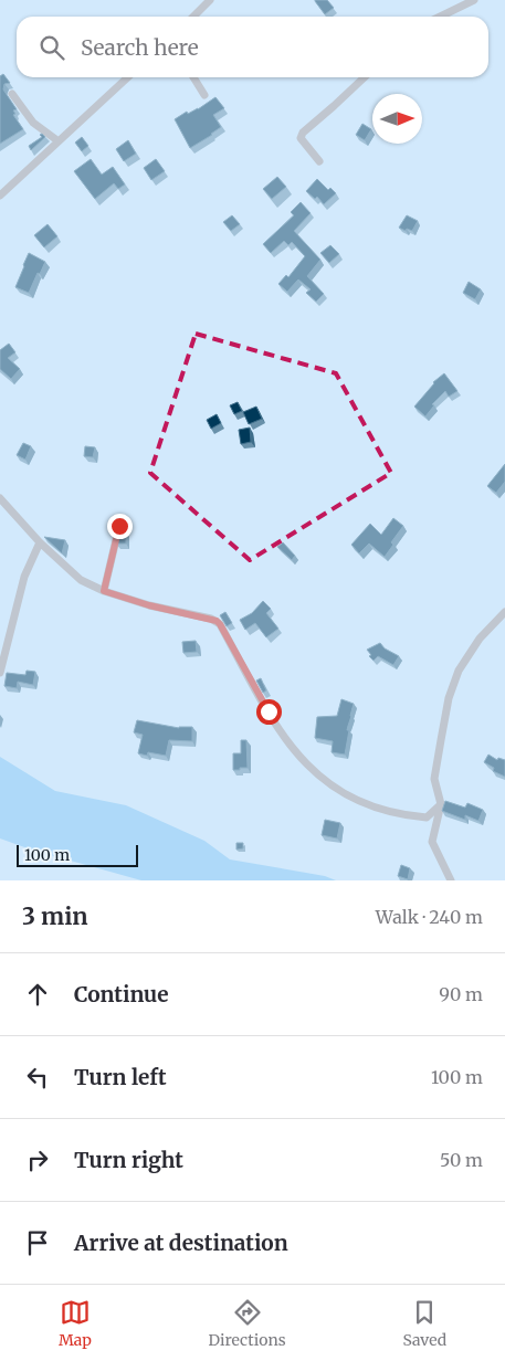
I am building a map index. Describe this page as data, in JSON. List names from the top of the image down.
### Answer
{
  "scale_bar": "100 m",
  "north": "right",
  "page": {
    "search": "Search here",
    "scale": "100 m",
    "heading": ["3 min", "Walk · 240 m"],
    "list": [
      ["Continue", "90 m"],
      ["Turn left", "100 m"],
      ["Turn right", "50 m"],
      "Arrive at destination"
    ],
    "nav": ["Map", "Directions", "Saved"]
  }
}
